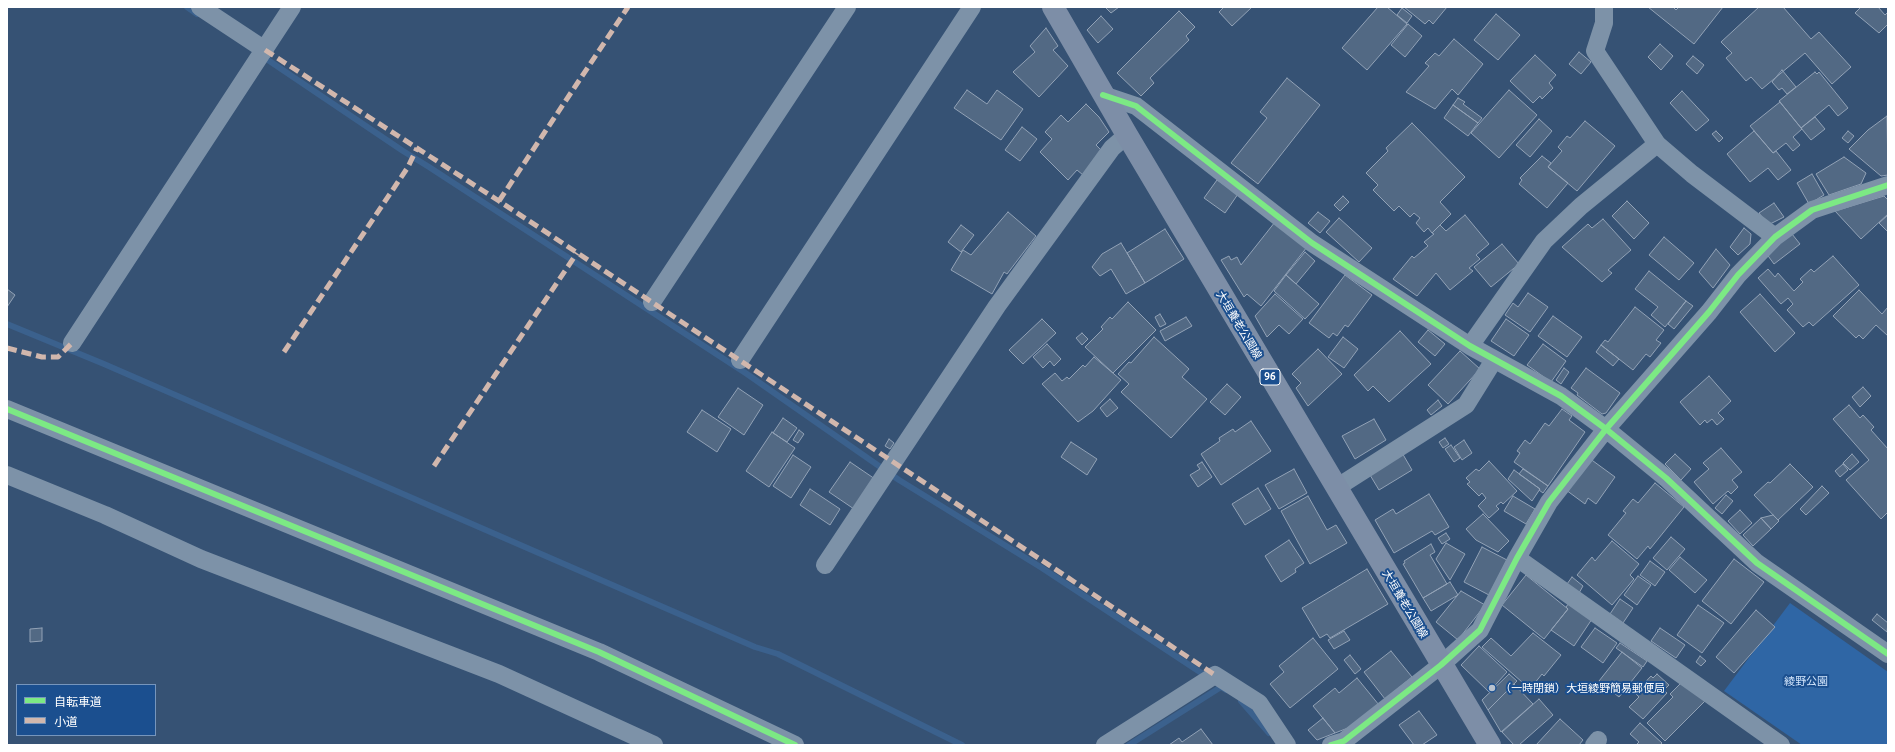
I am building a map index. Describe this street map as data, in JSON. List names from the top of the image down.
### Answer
{
  "streets": {
    "main road": ["大垣養老公園線", "96"]
  },
  "parks": ["綾野公園"],
  "places": ["（一時閉鎖）大垣綾野簡易郵便局"],
  "legend": ["自転車道", "小道"]
}
